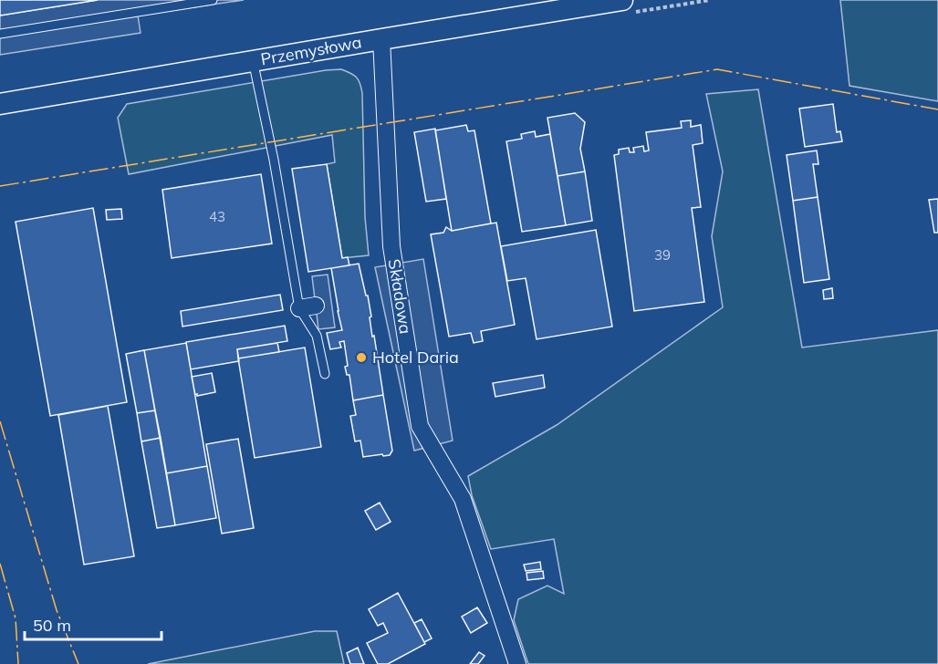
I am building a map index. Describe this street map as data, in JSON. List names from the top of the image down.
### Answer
{
  "streets": {
    "street": ["Przemysłowa", "Składowa"]
  },
  "crossings": [
    ["Przemysłowa", "Składowa"]
  ],
  "places": ["Hotel Daria"],
  "house_numbers": ["43", "39"],
  "scale_bar": "50 m"
}
